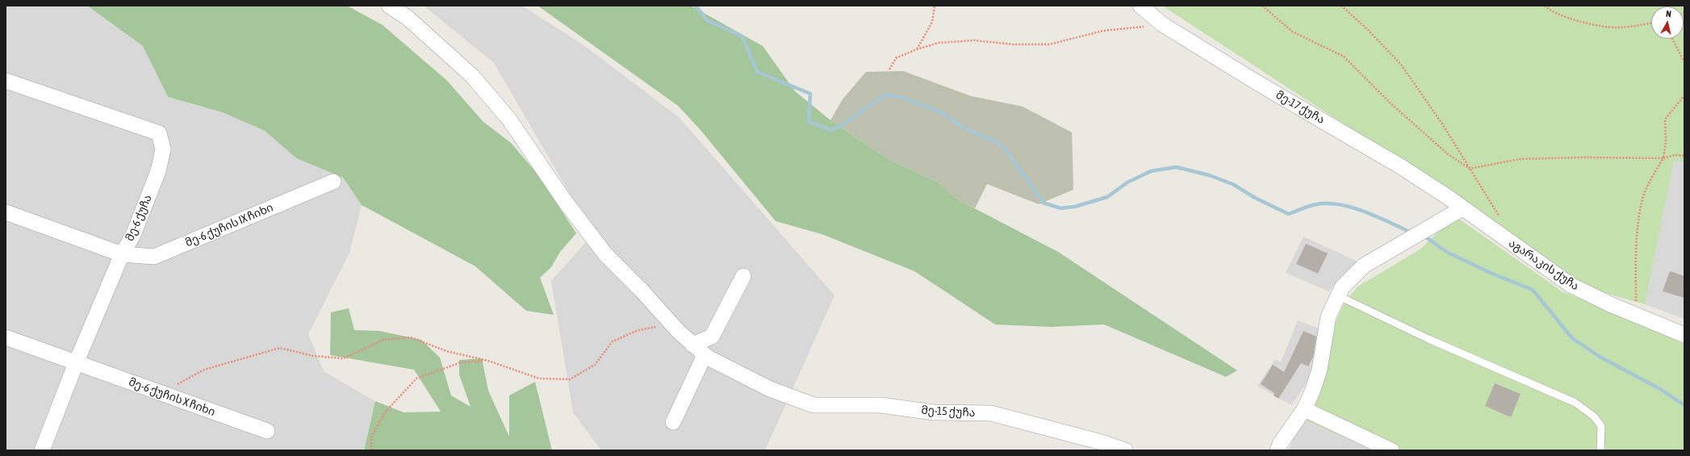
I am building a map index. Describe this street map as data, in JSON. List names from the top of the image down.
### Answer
{
  "streets": {
    "street": [
      "მე-17 ქუჩა",
      "მე-6 ქუჩა",
      "მე-6 ქუჩის IX ჩიხი",
      "აგარაკის ქუჩა",
      "მე-6 ქუჩის X ჩიხი",
      "მე-15 ქუჩა"
    ]
  },
  "crossings": [
    ["მე-17 ქუჩა", "აგარაკის ქუჩა"],
    ["მე-6 ქუჩა", "მე-6 ქუჩის IX ჩიხი"],
    ["მე-6 ქუჩა", "მე-6 ქუჩის X ჩიხი"]
  ],
  "north": "top"
}
